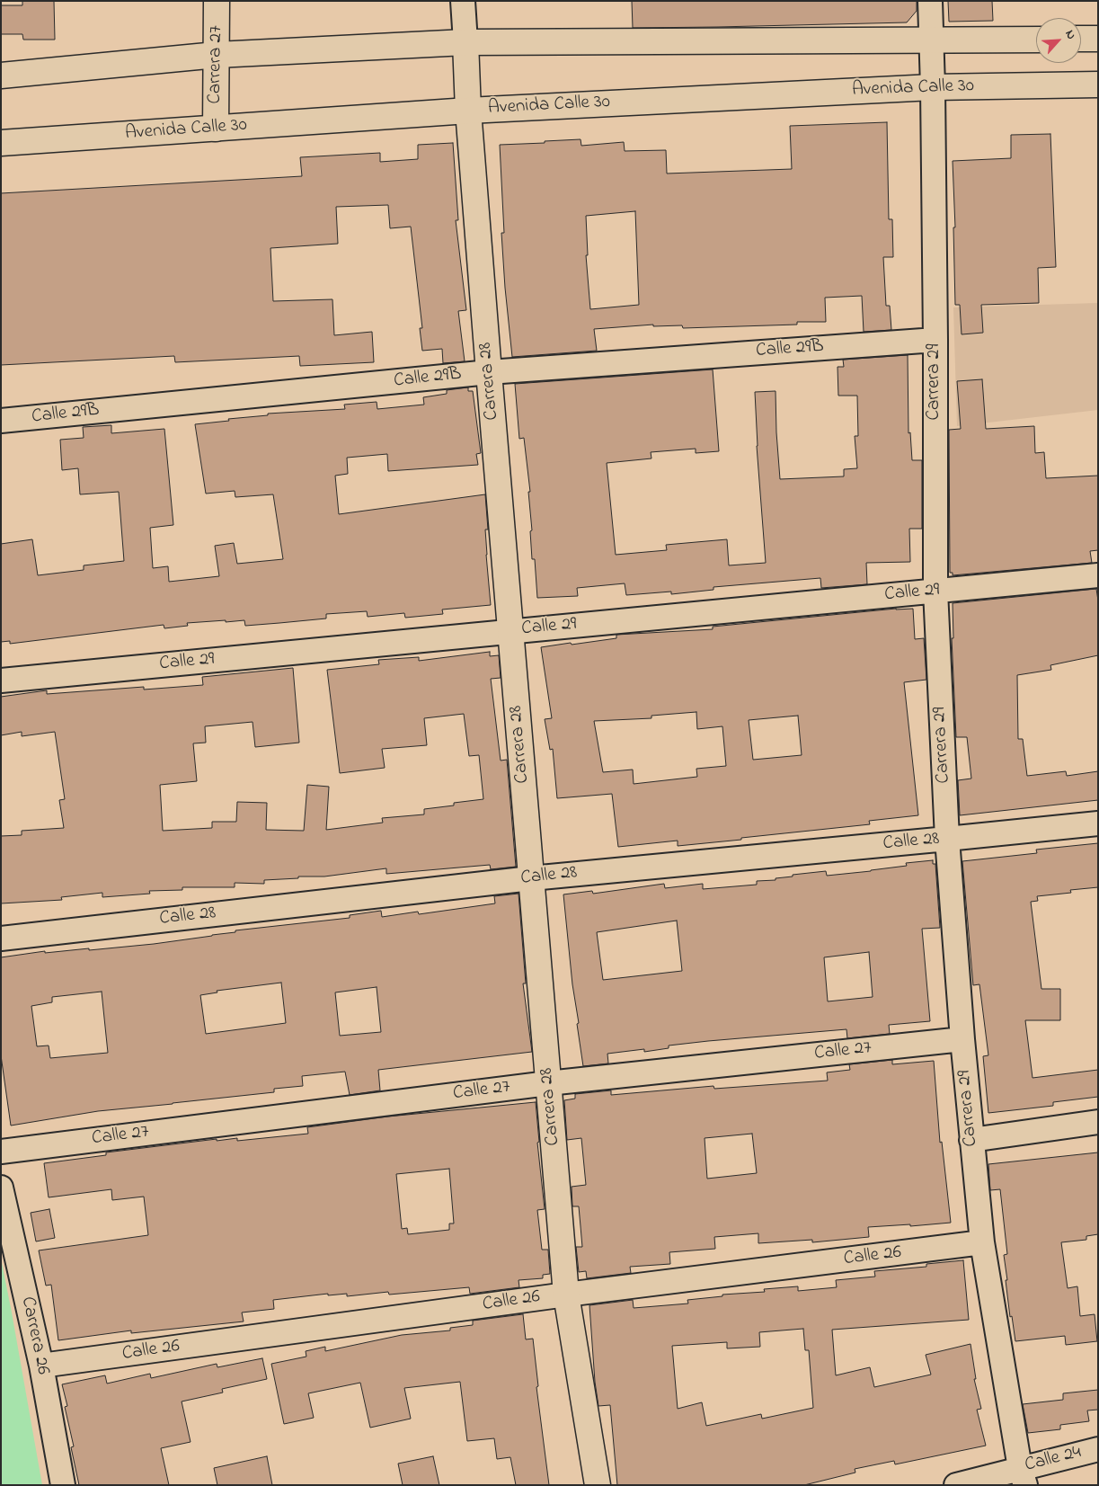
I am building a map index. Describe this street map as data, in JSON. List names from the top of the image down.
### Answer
{
  "streets": {
    "main road": ["Carrera 27", "Avenida Calle 30", "Carrera 28"],
    "street": [
      "Calle 29B",
      "Carrera 29",
      "Calle 29",
      "Calle 28",
      "Calle 27",
      "Calle 26",
      "Carrera 26",
      "Calle 24"
    ]
  },
  "crossings": [
    ["Carrera 27", "Avenida Calle 30"],
    ["Avenida Calle 30", "Carrera 28"],
    ["Avenida Calle 30", "Carrera 29"],
    ["Calle 29B", "Carrera 28"],
    ["Calle 29B", "Carrera 29"],
    ["Carrera 28", "Calle 29"],
    ["Carrera 28", "Calle 28"],
    ["Carrera 28", "Calle 27"],
    ["Carrera 28", "Calle 26"],
    ["Carrera 29", "Calle 29"],
    ["Carrera 29", "Calle 28"],
    ["Carrera 29", "Calle 27"],
    ["Carrera 29", "Calle 26"],
    ["Carrera 29", "Calle 24"],
    ["Calle 26", "Carrera 26"]
  ],
  "north": "top right"
}
